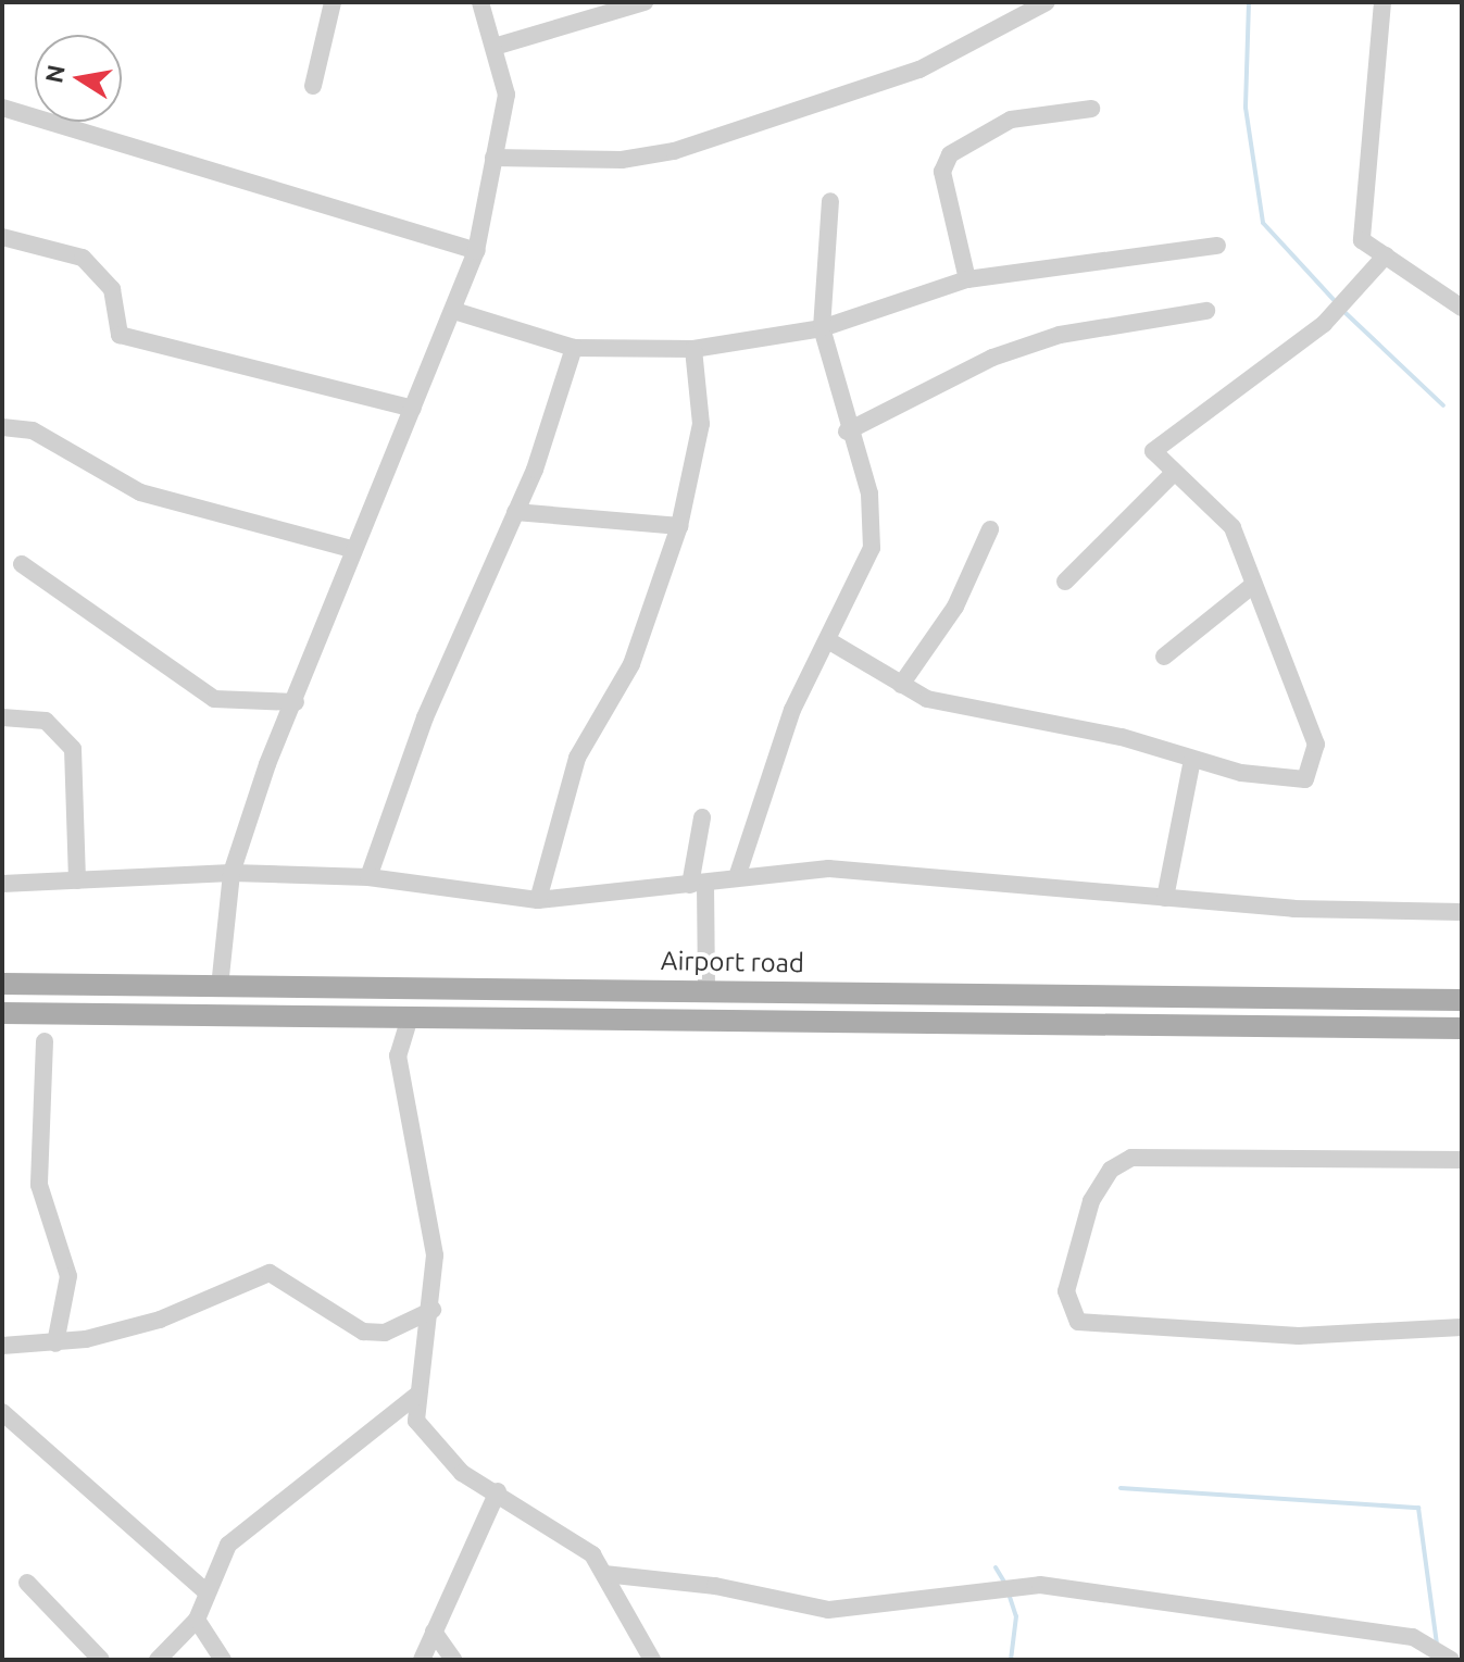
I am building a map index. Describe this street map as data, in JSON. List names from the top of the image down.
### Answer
{
  "streets": {
    "main road": ["Airport road"]
  },
  "north": "left"
}
